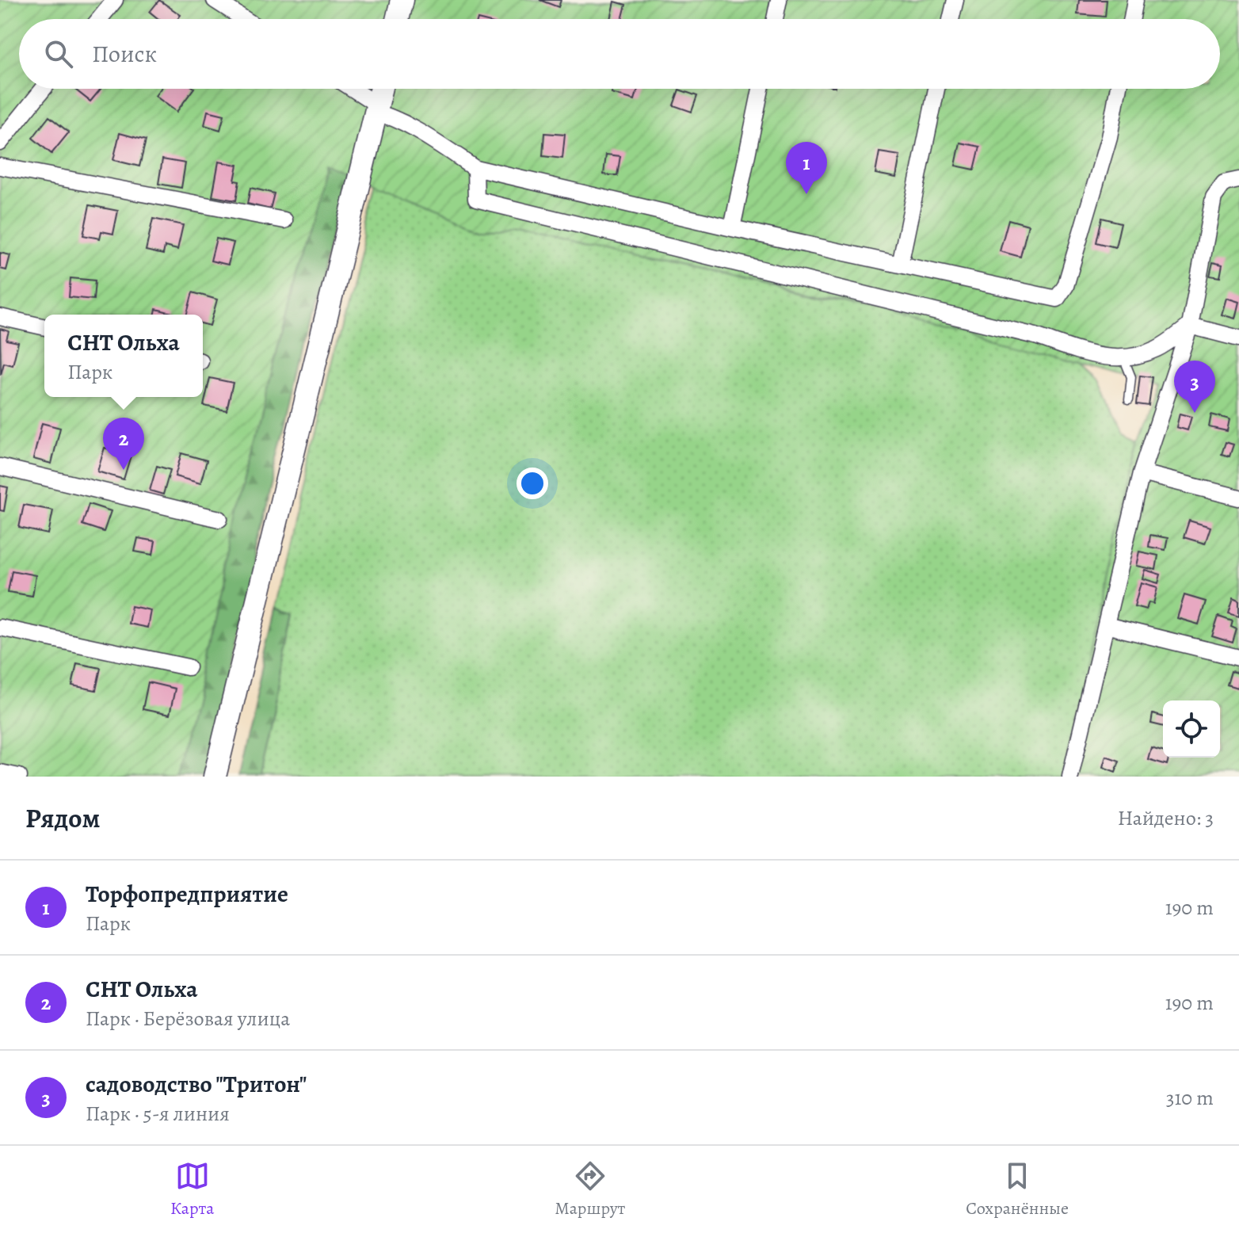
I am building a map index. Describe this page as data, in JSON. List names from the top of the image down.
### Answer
{
  "page": {
    "search": "Поиск",
    "pins": ["1", "3", "2"],
    "popup": ["СНТ Ольха", "Парк"],
    "heading": ["Рядом", "Найдено: 3"],
    "list": [
      {
        "mark": "1",
        "name": "Торфопредприятие",
        "note": "Парк",
        "value": "190 m"
      },
      {
        "mark": "2",
        "name": "СНТ Ольха",
        "note": "Парк · Берёзовая улица",
        "value": "190 m"
      },
      {
        "mark": "3",
        "name": "садоводство \"Тритон\"",
        "note": "Парк · 5-я линия",
        "value": "310 m"
      }
    ],
    "nav": ["Карта", "Маршрут", "Сохранённые"]
  }
}
